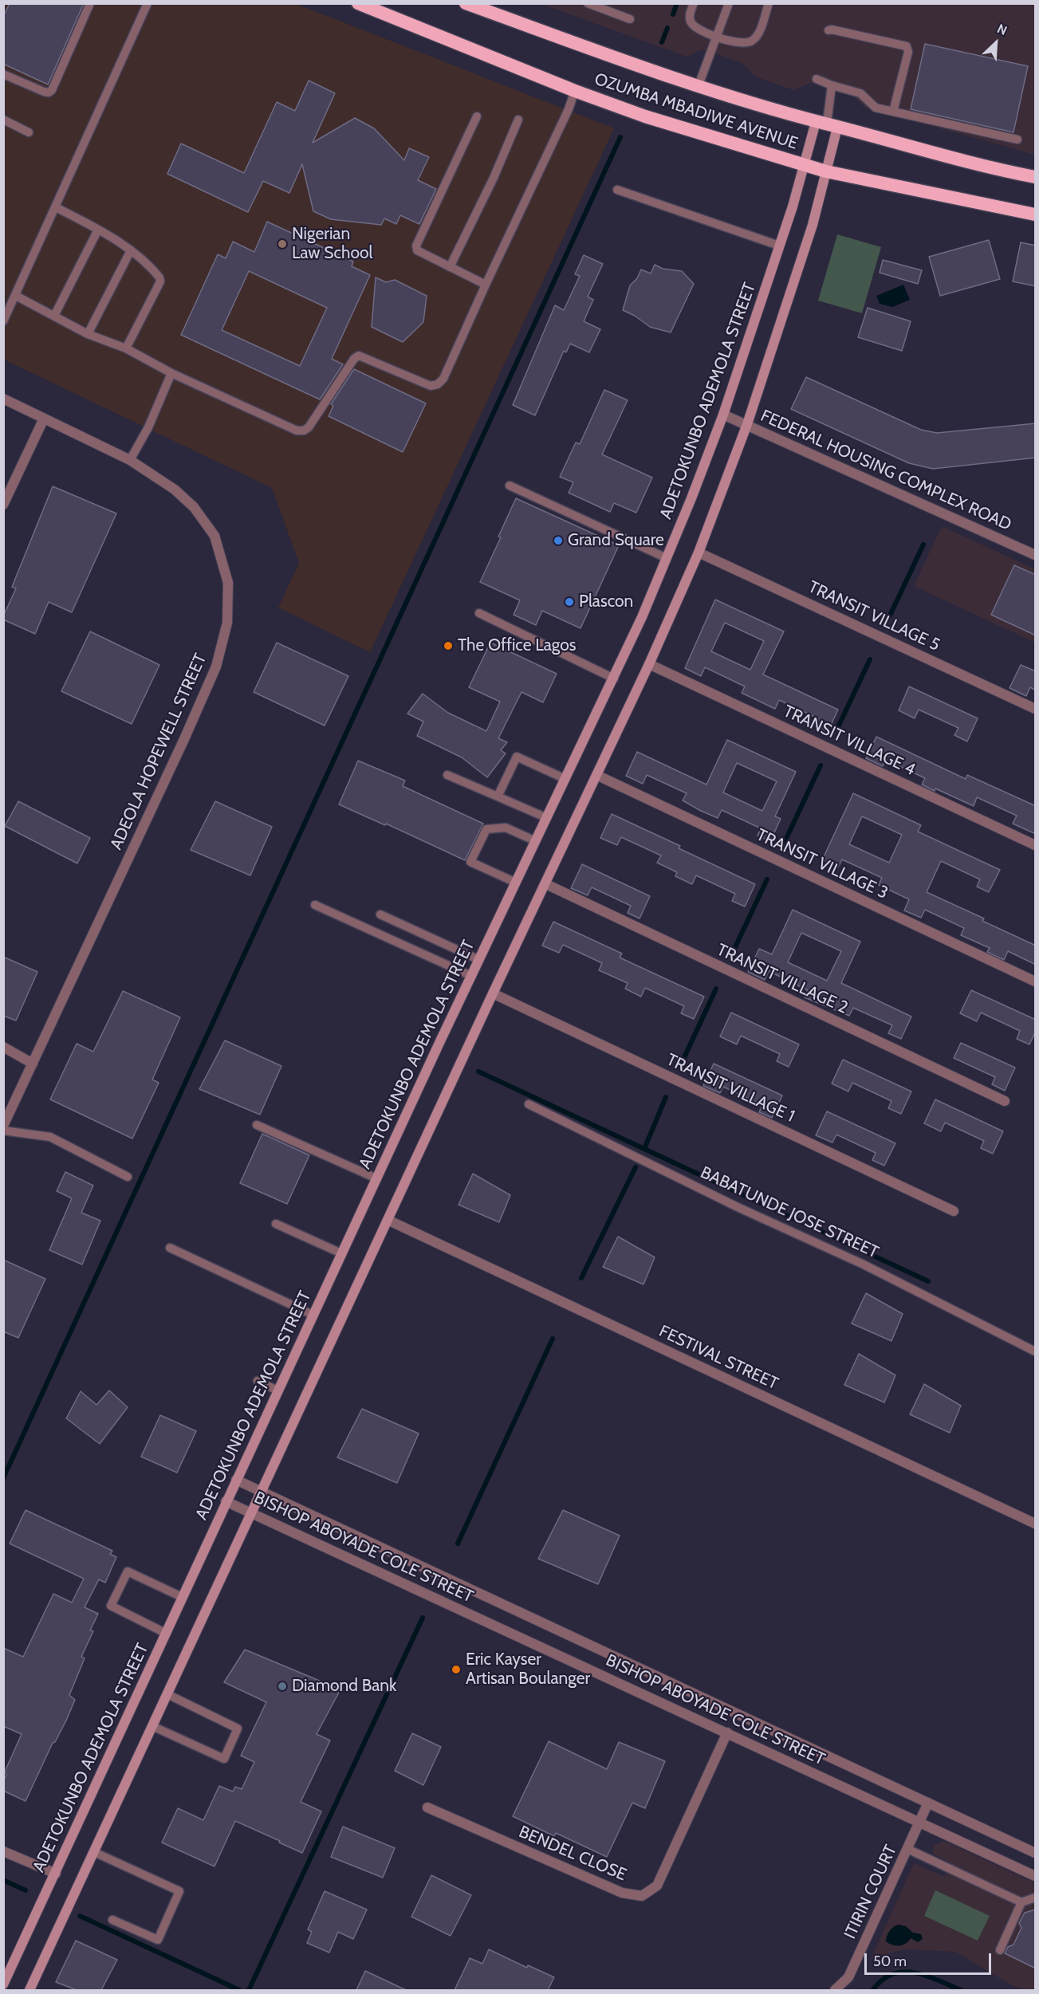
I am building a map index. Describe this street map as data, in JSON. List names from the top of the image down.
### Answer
{
  "streets": {
    "highway": ["OZUMBA MBADIWE AVENUE"],
    "main road": ["ADETOKUNBO ADEMOLA STREET"],
    "street": [
      "FEDERAL HOUSING COMPLEX ROAD",
      "TRANSIT VILLAGE 5",
      "TRANSIT VILLAGE 4",
      "ADEOLA HOPEWELL STREET",
      "TRANSIT VILLAGE 3",
      "TRANSIT VILLAGE 2",
      "TRANSIT VILLAGE 1",
      "FESTIVAL STREET",
      "BISHOP ABOYADE COLE STREET",
      "BENDEL CLOSE",
      "ITIRIN COURT"
    ],
    "lane": ["BABATUNDE JOSE STREET"]
  },
  "crossings": [
    ["OZUMBA MBADIWE AVENUE", "ADETOKUNBO ADEMOLA STREET"],
    ["ADETOKUNBO ADEMOLA STREET", "FEDERAL HOUSING COMPLEX ROAD"],
    ["ADETOKUNBO ADEMOLA STREET", "BISHOP ABOYADE COLE STREET"],
    ["BISHOP ABOYADE COLE STREET", "BENDEL CLOSE"],
    ["BISHOP ABOYADE COLE STREET", "ITIRIN COURT"]
  ],
  "places": [
    "Nigerian Law School",
    "Grand Square",
    "Plascon",
    "The Office Lagos",
    "Eric Kayser Artisan Boulanger",
    "Diamond Bank"
  ],
  "scale_bar": "50 m",
  "north": "top right"
}
